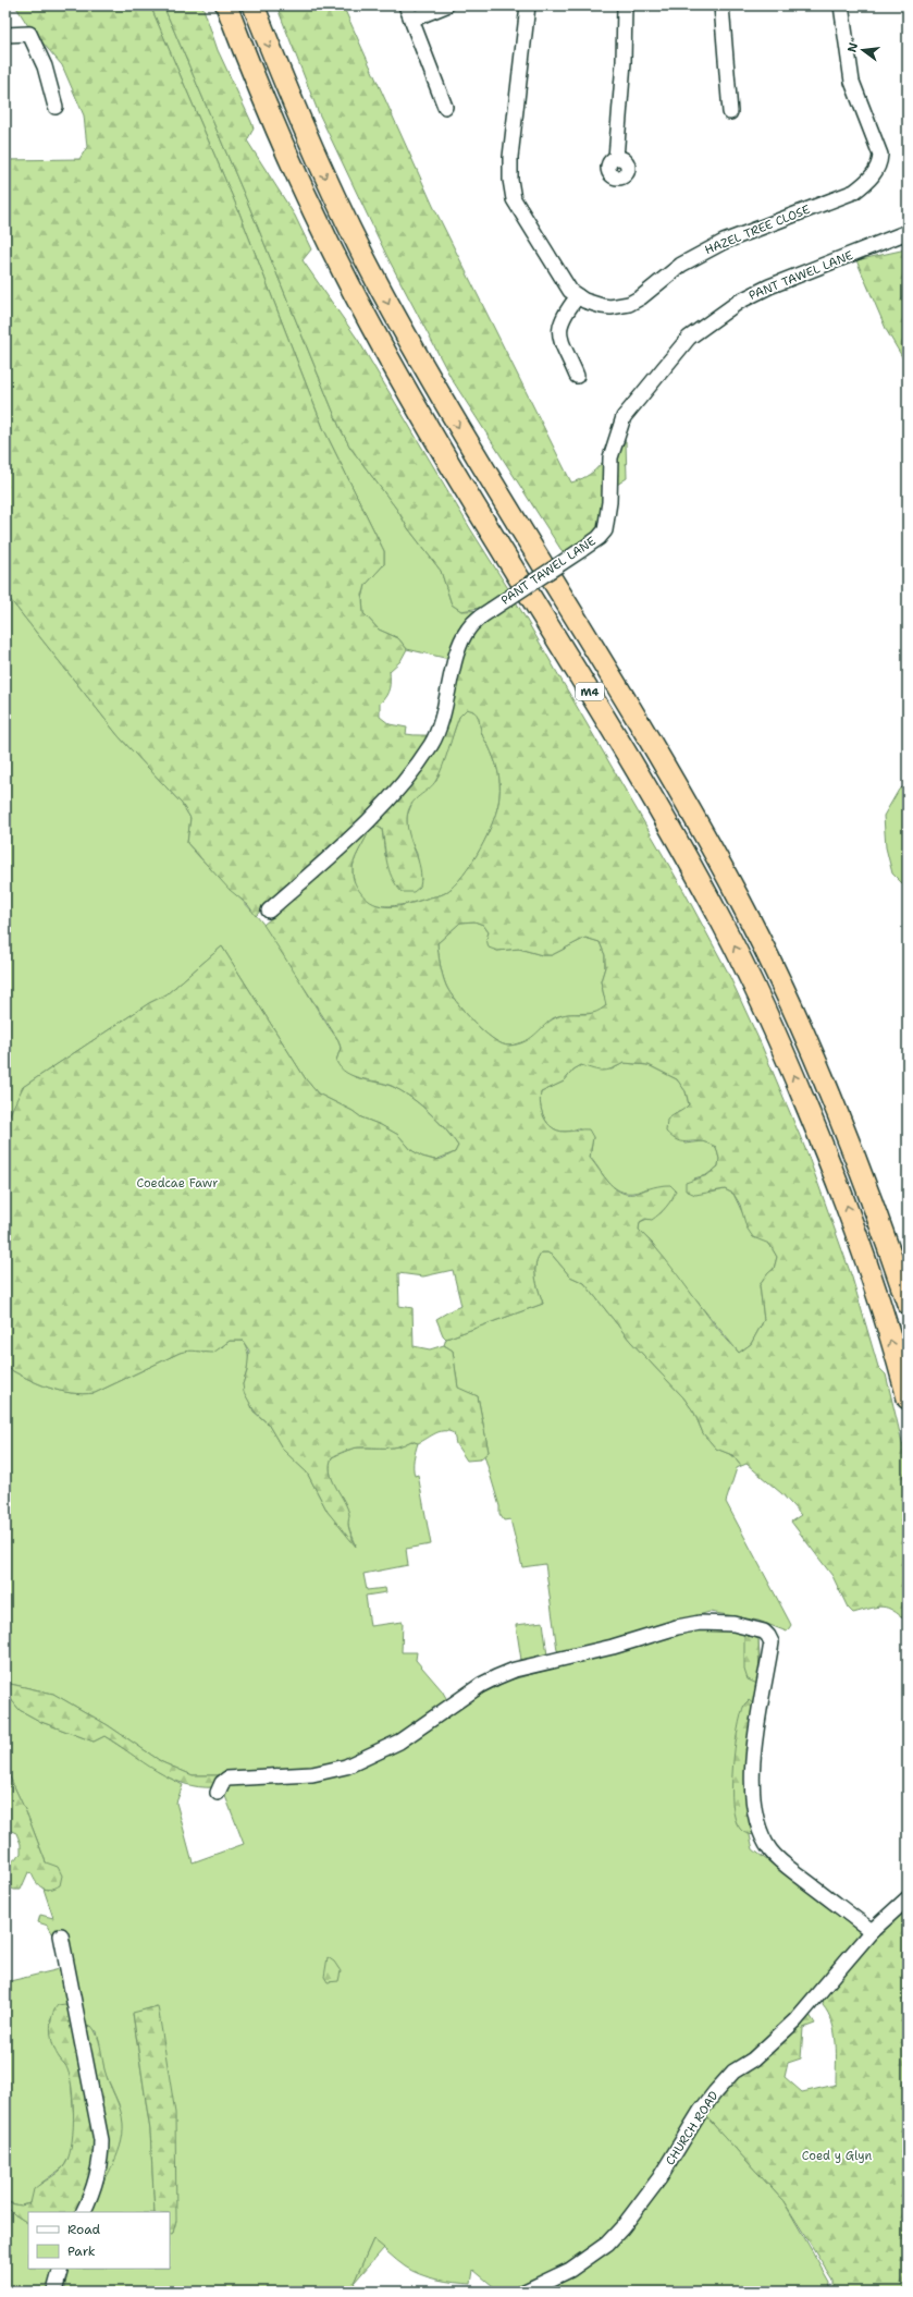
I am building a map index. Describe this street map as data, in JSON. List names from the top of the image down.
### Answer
{
  "streets": {
    "highway": ["M4"],
    "street": ["HAZEL TREE CLOSE", "PANT TAWEL LANE", "CHURCH ROAD"]
  },
  "parks": ["Coedcae Fawr", "Coed y Glyn"],
  "legend": ["Road", "Park"],
  "north": "left"
}
